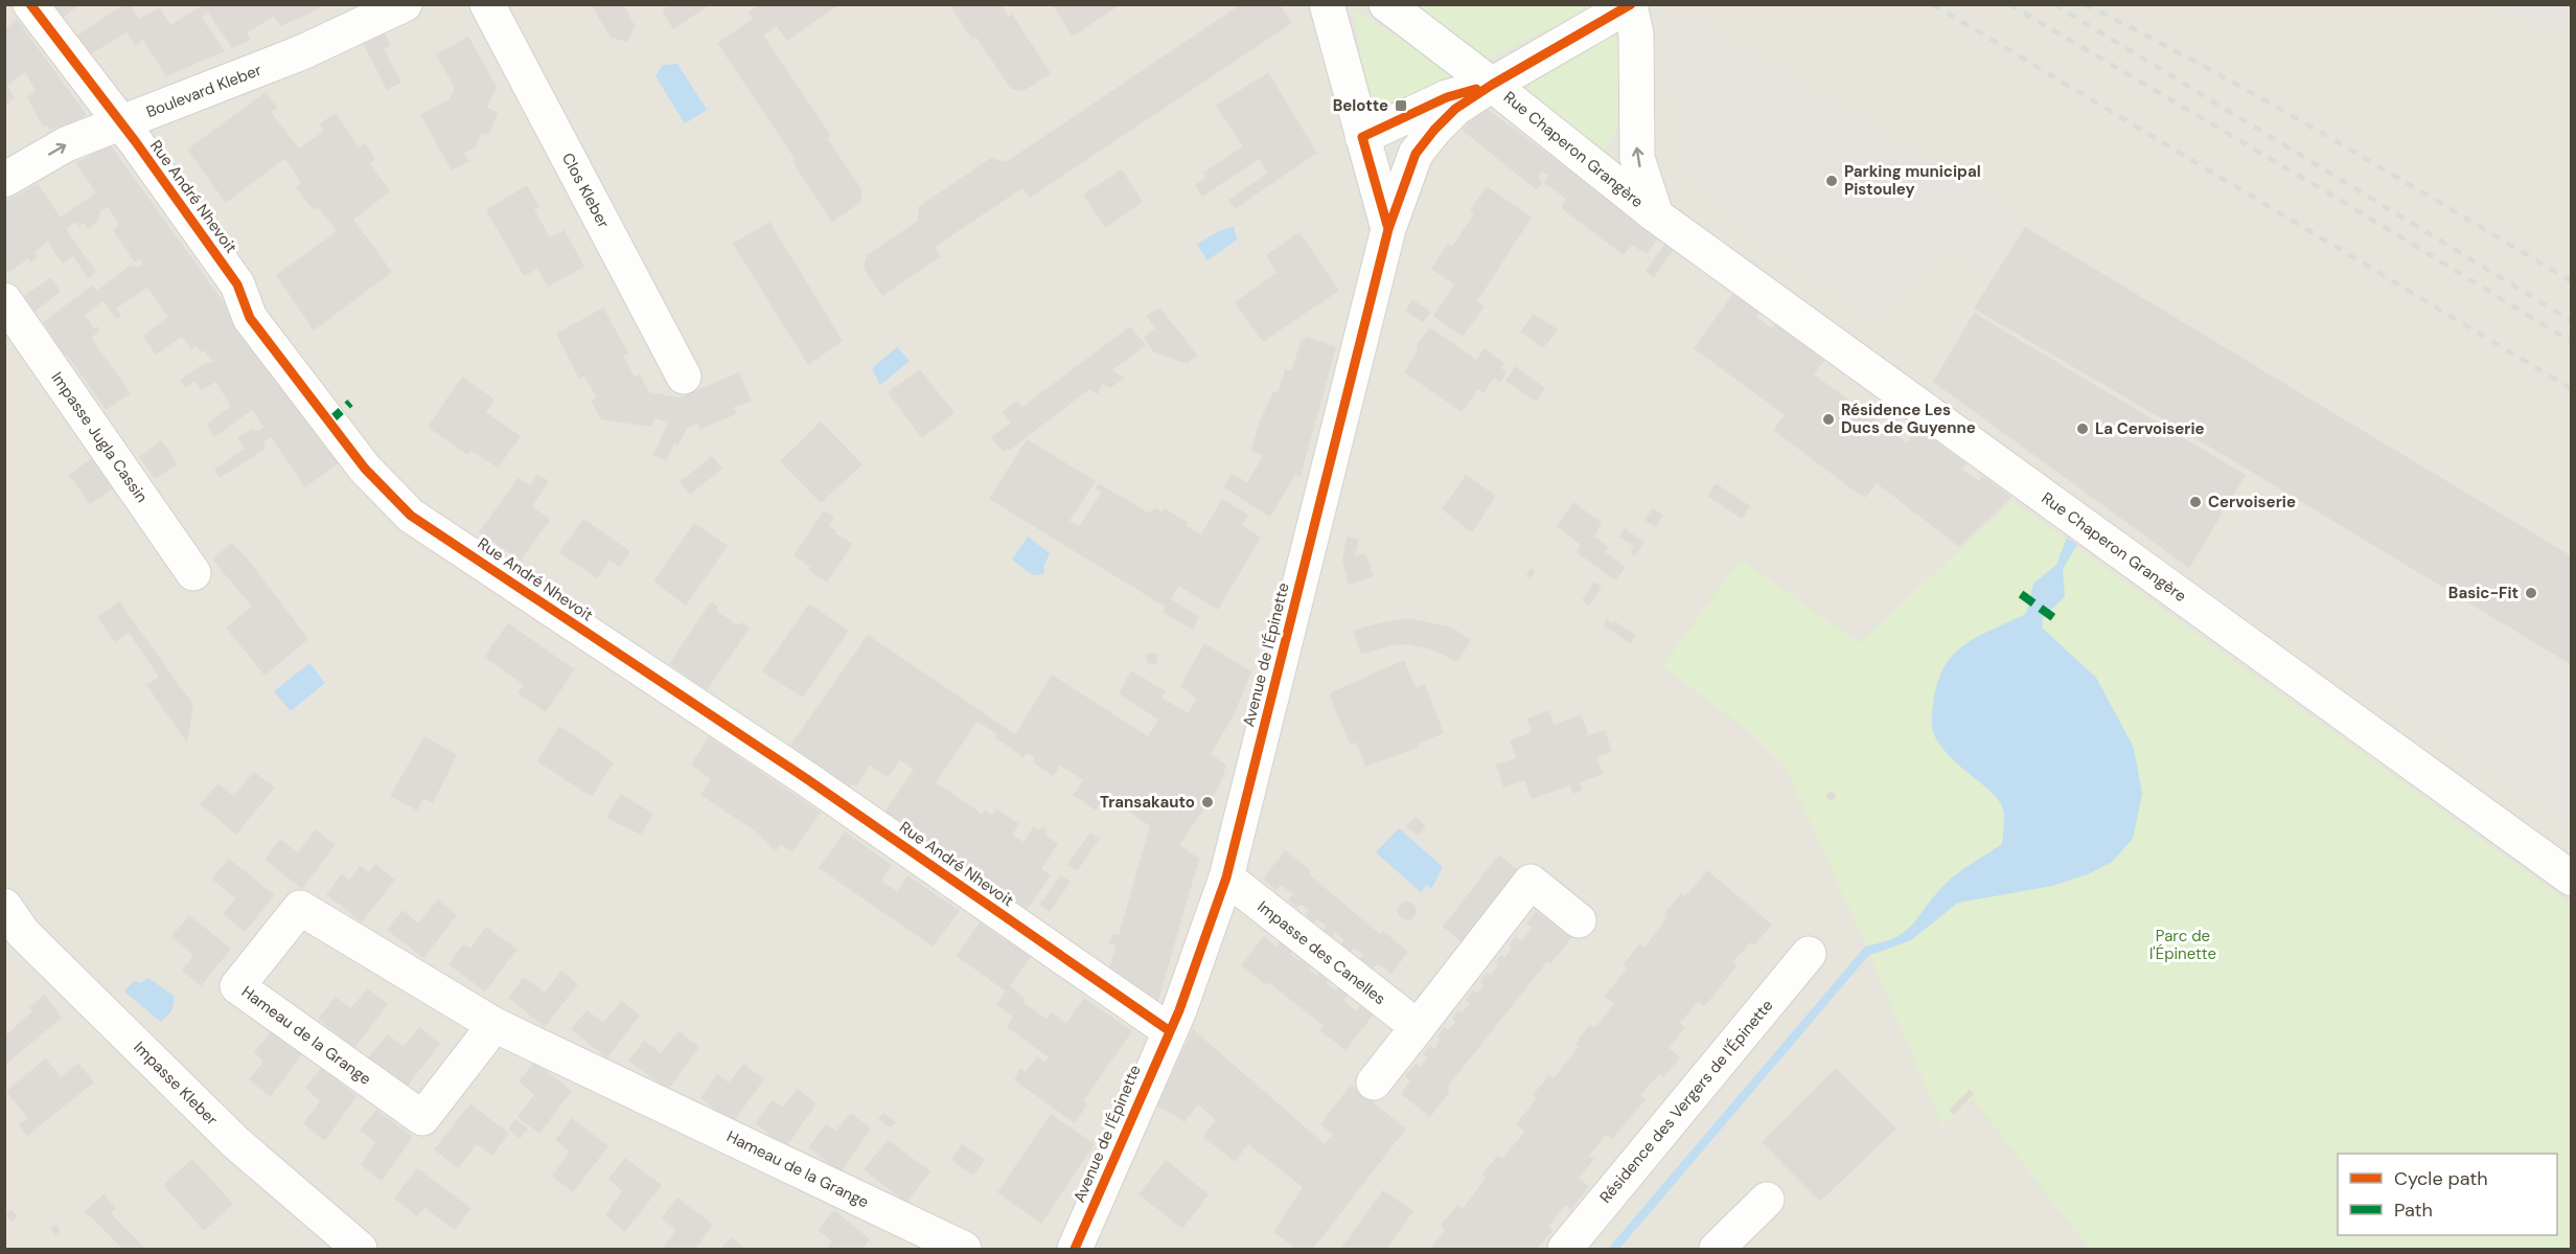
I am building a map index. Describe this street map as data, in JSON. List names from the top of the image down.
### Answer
{
  "streets": {
    "street": [
      "Boulevard Kleber",
      "Rue Chaperon Grangère",
      "Clos Kleber",
      "Rue André Nhevoit",
      "Impasse Jugla Cassin",
      "Avenue de l'Épinette",
      "Impasse des Canelles",
      "Hameau de la Grange",
      "Impasse Kleber",
      "Résidence des Vergers de l'Épinette"
    ]
  },
  "crossings": [
    ["Boulevard Kleber", "Rue André Nhevoit"],
    ["Rue Chaperon Grangère", "Avenue de l'Épinette"],
    ["Rue André Nhevoit", "Avenue de l'Épinette"],
    ["Avenue de l'Épinette", "Impasse des Canelles"]
  ],
  "parks": ["Parc de l'Épinette"],
  "places": {
    "transit": ["Belotte"],
    "other": [
      "Parking municipal Pistouley",
      "Résidence Les Ducs de Guyenne",
      "La Cervoiserie",
      "Cervoiserie",
      "Basic-Fit",
      "Transakauto"
    ]
  },
  "legend": ["Cycle path", "Path"]
}
